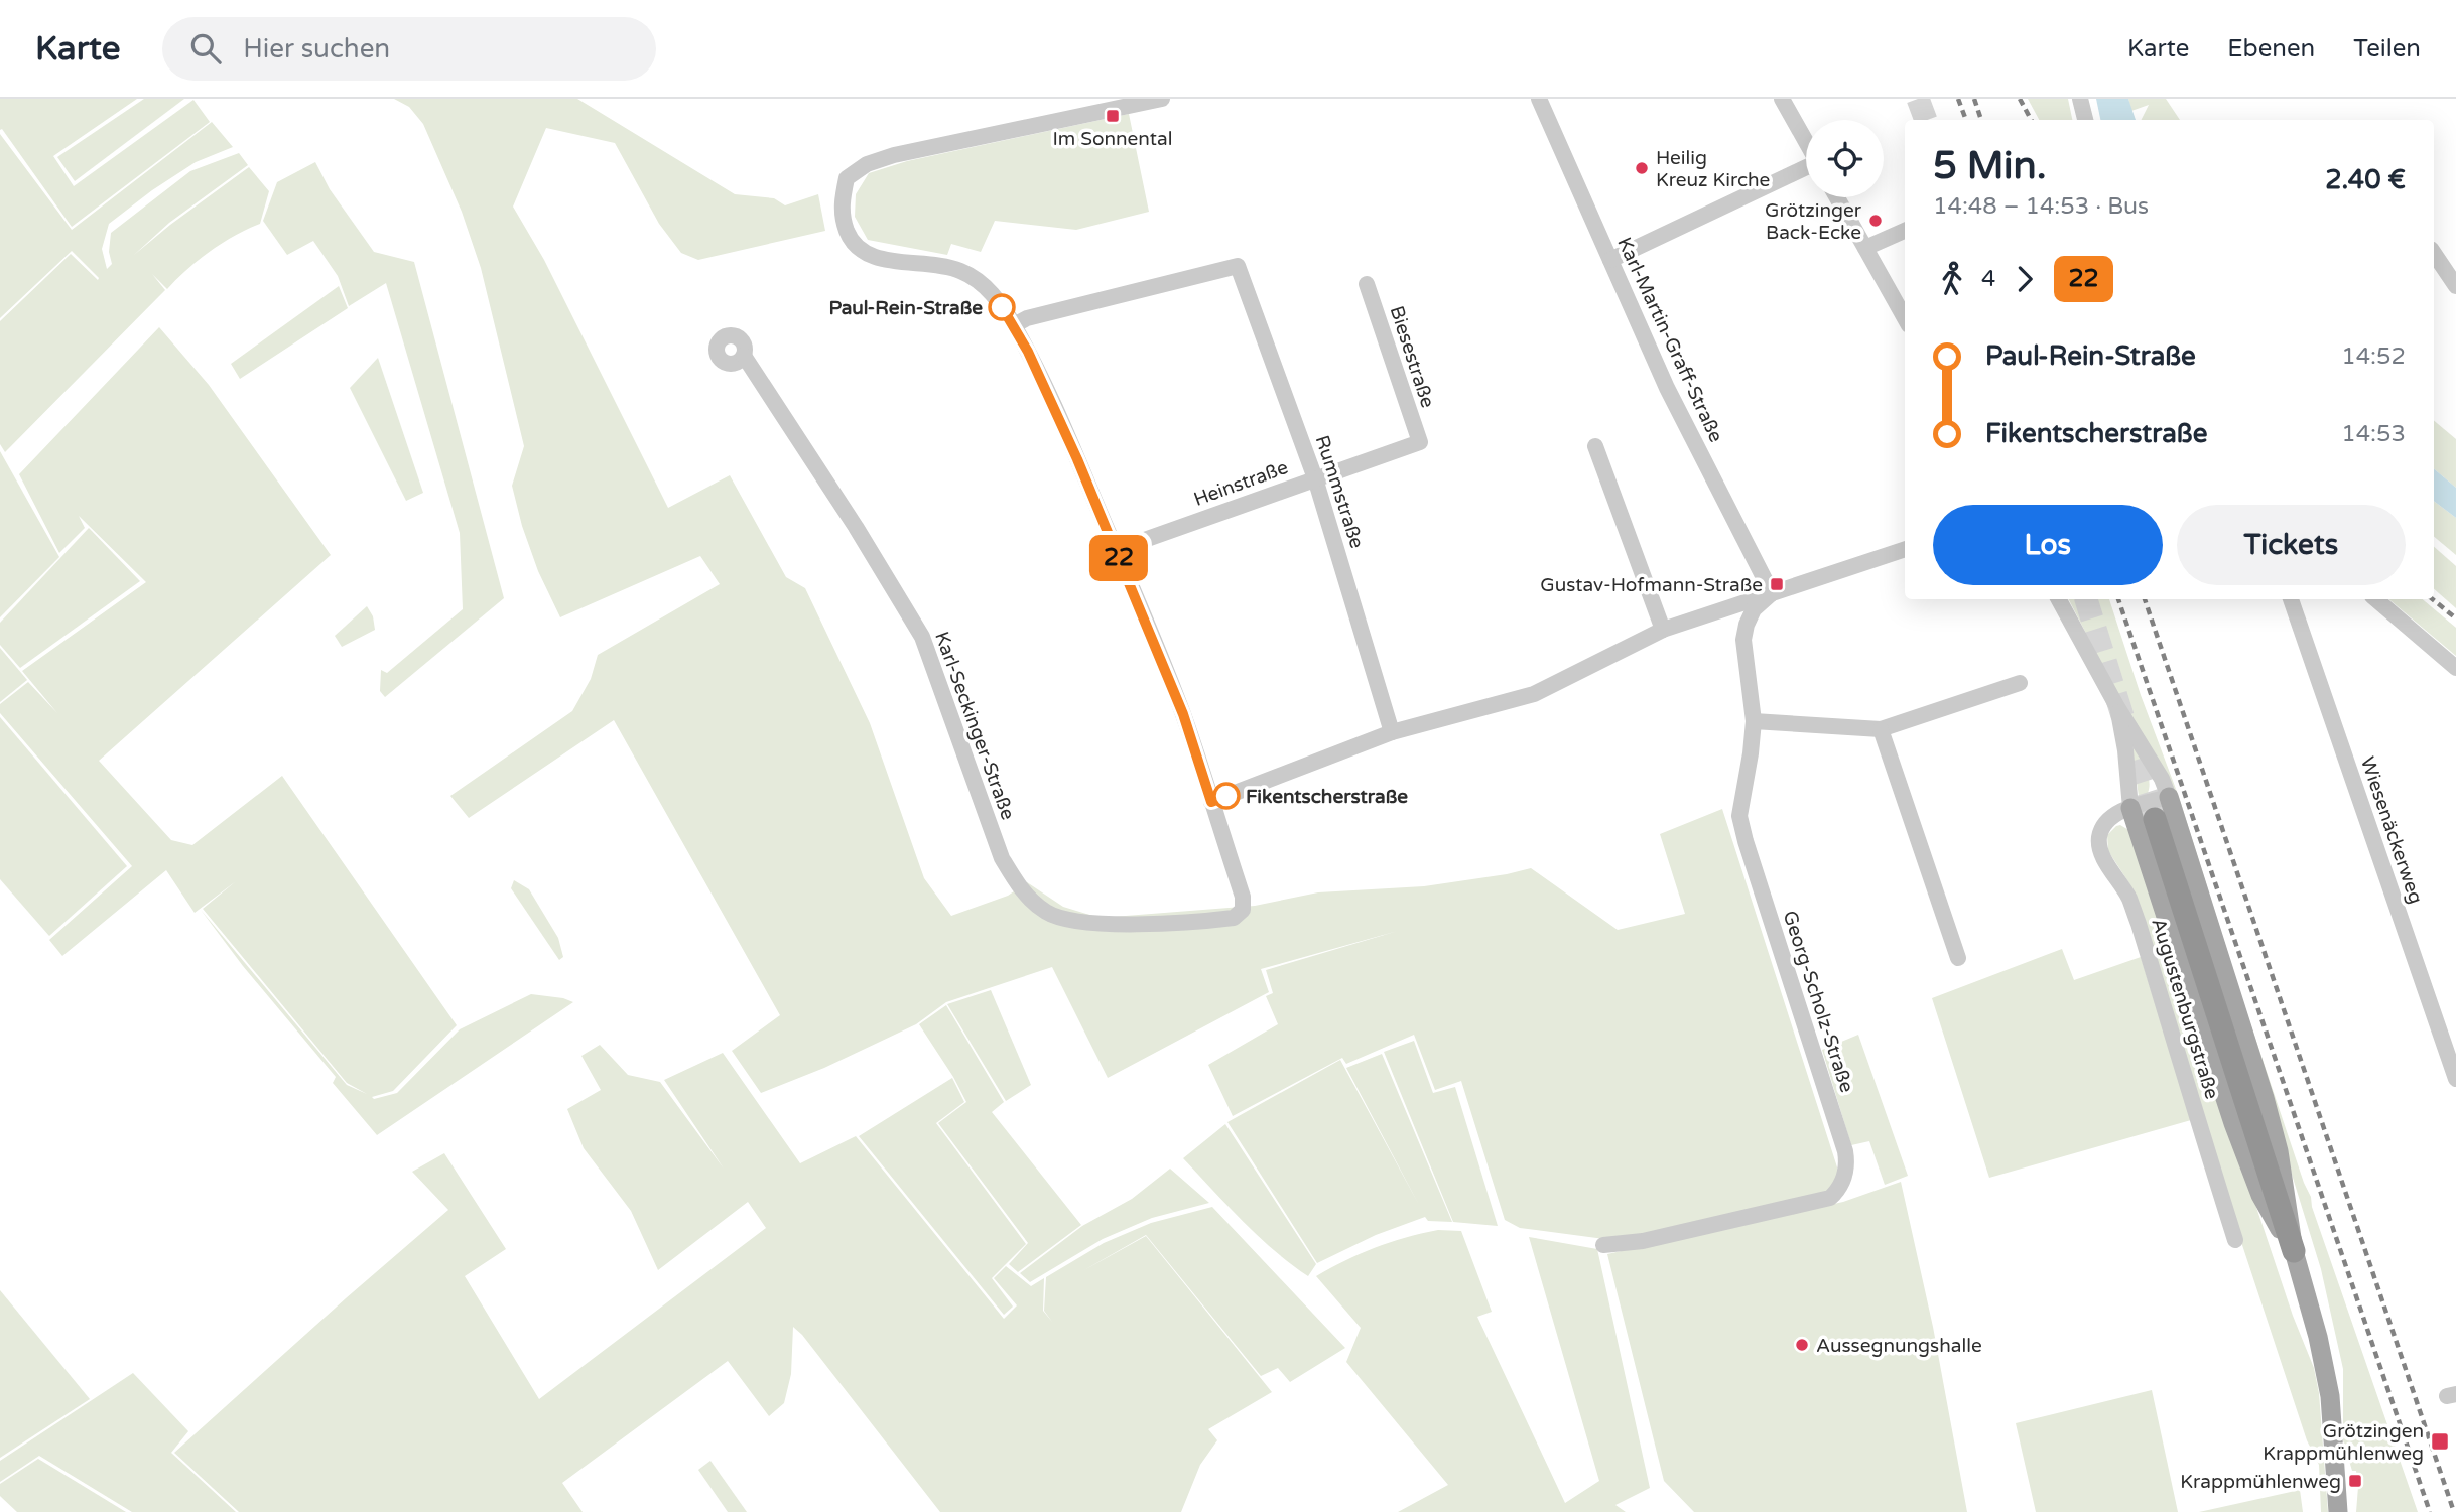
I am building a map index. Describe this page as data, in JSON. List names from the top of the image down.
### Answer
{
  "streets": {
    "street": [
      "Karl-Martin-Graff-Straße",
      "Biesestraße",
      "Heinstraße",
      "Rummstraße",
      "Karl-Seckinger-Straße",
      "Wiesenäckerweg",
      "Georg-Scholz-Straße",
      "Augustenburgstraße"
    ]
  },
  "crossings": [
    ["Karl-Martin-Graff-Straße", "Georg-Scholz-Straße"],
    ["Biesestraße", "Heinstraße"],
    ["Heinstraße", "Rummstraße"]
  ],
  "places": {
    "transit": [
      "Im Sonnental",
      "Gustav-Hofmann-Straße",
      "Grötzingen Krappmühlenweg",
      "Krappmühlenweg"
    ],
    "other": [
      "Heilig Kreuz Kirche",
      "Grötzinger Back-Ecke",
      "Paul-Rein-Straße",
      "Fikentscherstraße",
      "Aussegnungshalle"
    ]
  },
  "lines": ["bus line 22"],
  "page": {
    "header": "Karte",
    "search": "Hier suchen",
    "nav": ["Karte", "Ebenen", "Teilen"],
    "on_map": "22",
    "heading": ["5 Min.", "14:48 – 14:53 · Bus", "2.40 €"],
    "legs": ["4", "22"],
    "list": [
      {
        "name": "Paul-Rein-Straße",
        "value": "14:52"
      },
      {
        "name": "Fikentscherstraße",
        "value": "14:53"
      }
    ],
    "buttons": ["Los", "Tickets"]
  }
}
